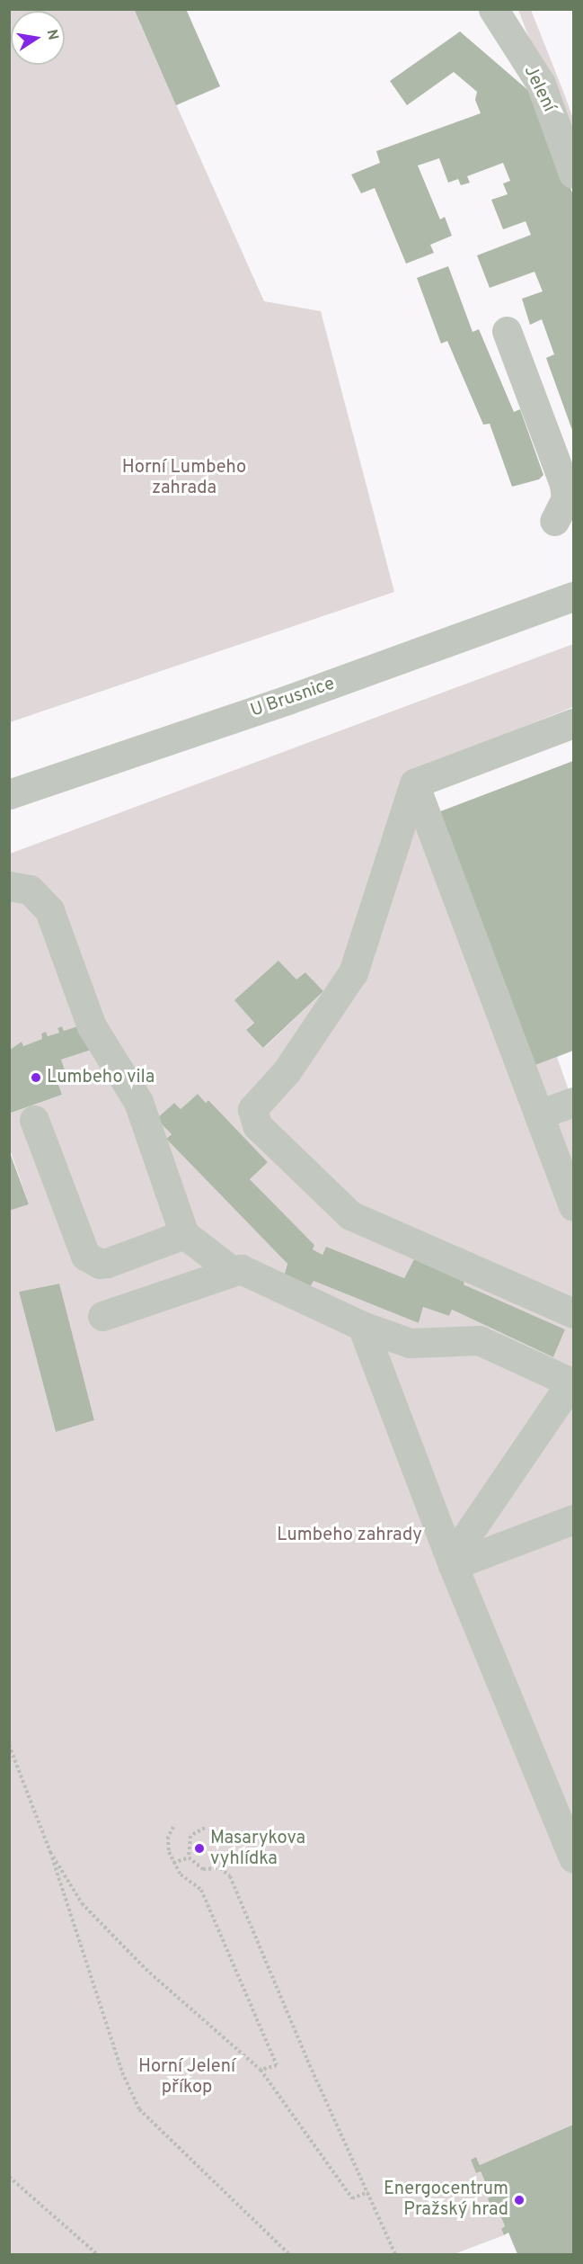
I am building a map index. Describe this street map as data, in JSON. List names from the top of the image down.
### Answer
{
  "streets": {
    "street": ["Jelení", "U Brusnice"]
  },
  "parks": ["Horní Lumbeho zahrada", "Lumbeho zahrady", "Horní Jelení příkop"],
  "places": ["Lumbeho vila", "Masarykova vyhlídka", "Energocentrum Pražský hrad"],
  "north": "right"
}
